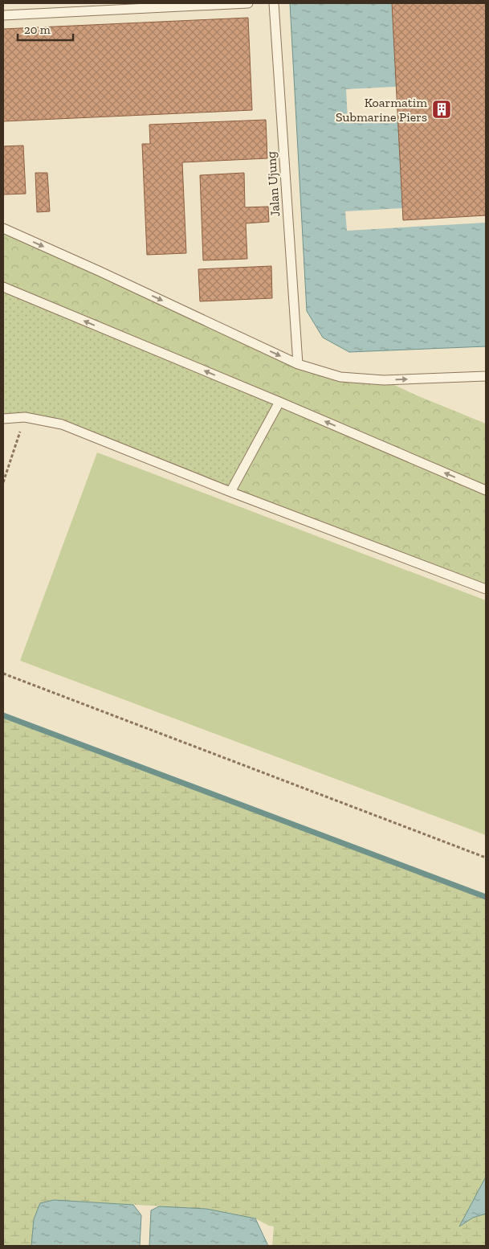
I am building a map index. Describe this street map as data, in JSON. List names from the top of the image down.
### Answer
{
  "streets": {
    "lane": ["Jalan Ujung"]
  },
  "places": {
    "building": ["Koarmatim Submarine Piers"]
  },
  "scale_bar": "20 m"
}
